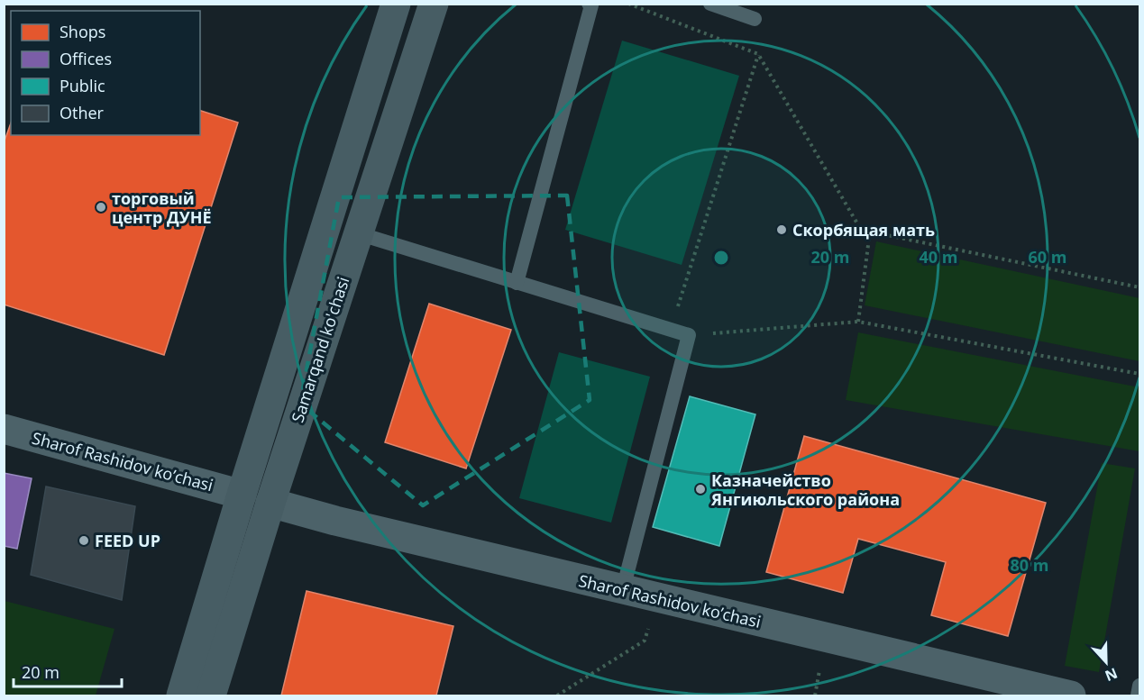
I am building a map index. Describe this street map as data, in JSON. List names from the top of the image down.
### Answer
{
  "streets": {
    "main road": ["Samarqand ko'chasi"],
    "street": ["Sharof Rashidov ko’chasi"]
  },
  "crossings": [
    ["Samarqand ko'chasi", "Sharof Rashidov ko’chasi"]
  ],
  "places": [
    "торговый центр ДУНЁ",
    "Скорбящая мать",
    "Казначейство Янгиюльского района",
    "FEED UP"
  ],
  "legend": [
    "Shops",
    "Offices",
    "Public",
    "Other"
  ],
  "scale_bar": "20 m",
  "north": "bottom",
  "rings": [
    "20 m",
    "40 m",
    "60 m",
    "80 m"
  ]
}
